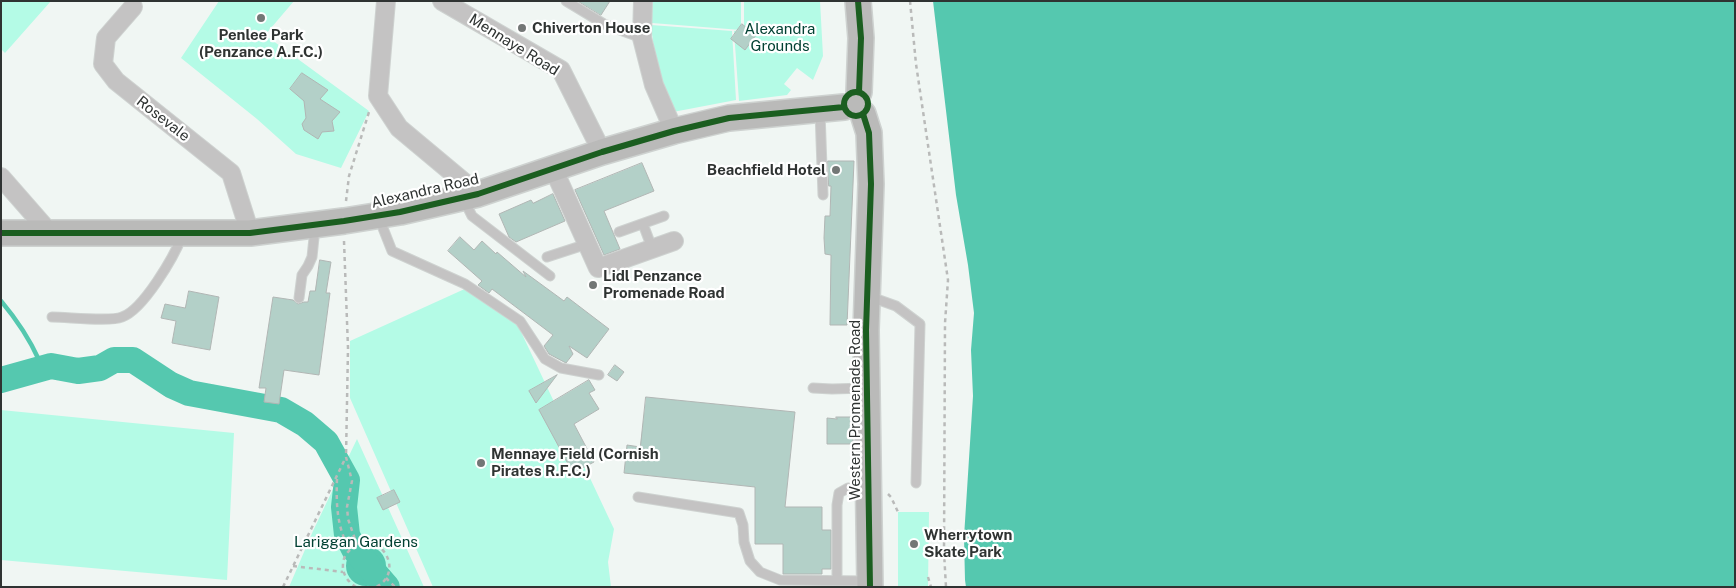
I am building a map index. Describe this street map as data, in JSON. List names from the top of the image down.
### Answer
{
  "streets": {
    "street": [
      "Mennaye Road",
      "Rosevale",
      "Alexandra Road",
      "Western Promenade Road"
    ]
  },
  "crossings": [
    ["Mennaye Road", "Alexandra Road"],
    ["Rosevale", "Alexandra Road"],
    ["Alexandra Road", "Western Promenade Road"]
  ],
  "parks": ["Alexandra Grounds", "Lariggan Gardens"],
  "places": [
    "Penlee Park (Penzance A.F.C.)",
    "Chiverton House",
    "Beachfield Hotel",
    "Lidl Penzance Promenade Road",
    "Mennaye Field (Cornish Pirates R.F.C.)",
    "Wherrytown Skate Park"
  ]
}
